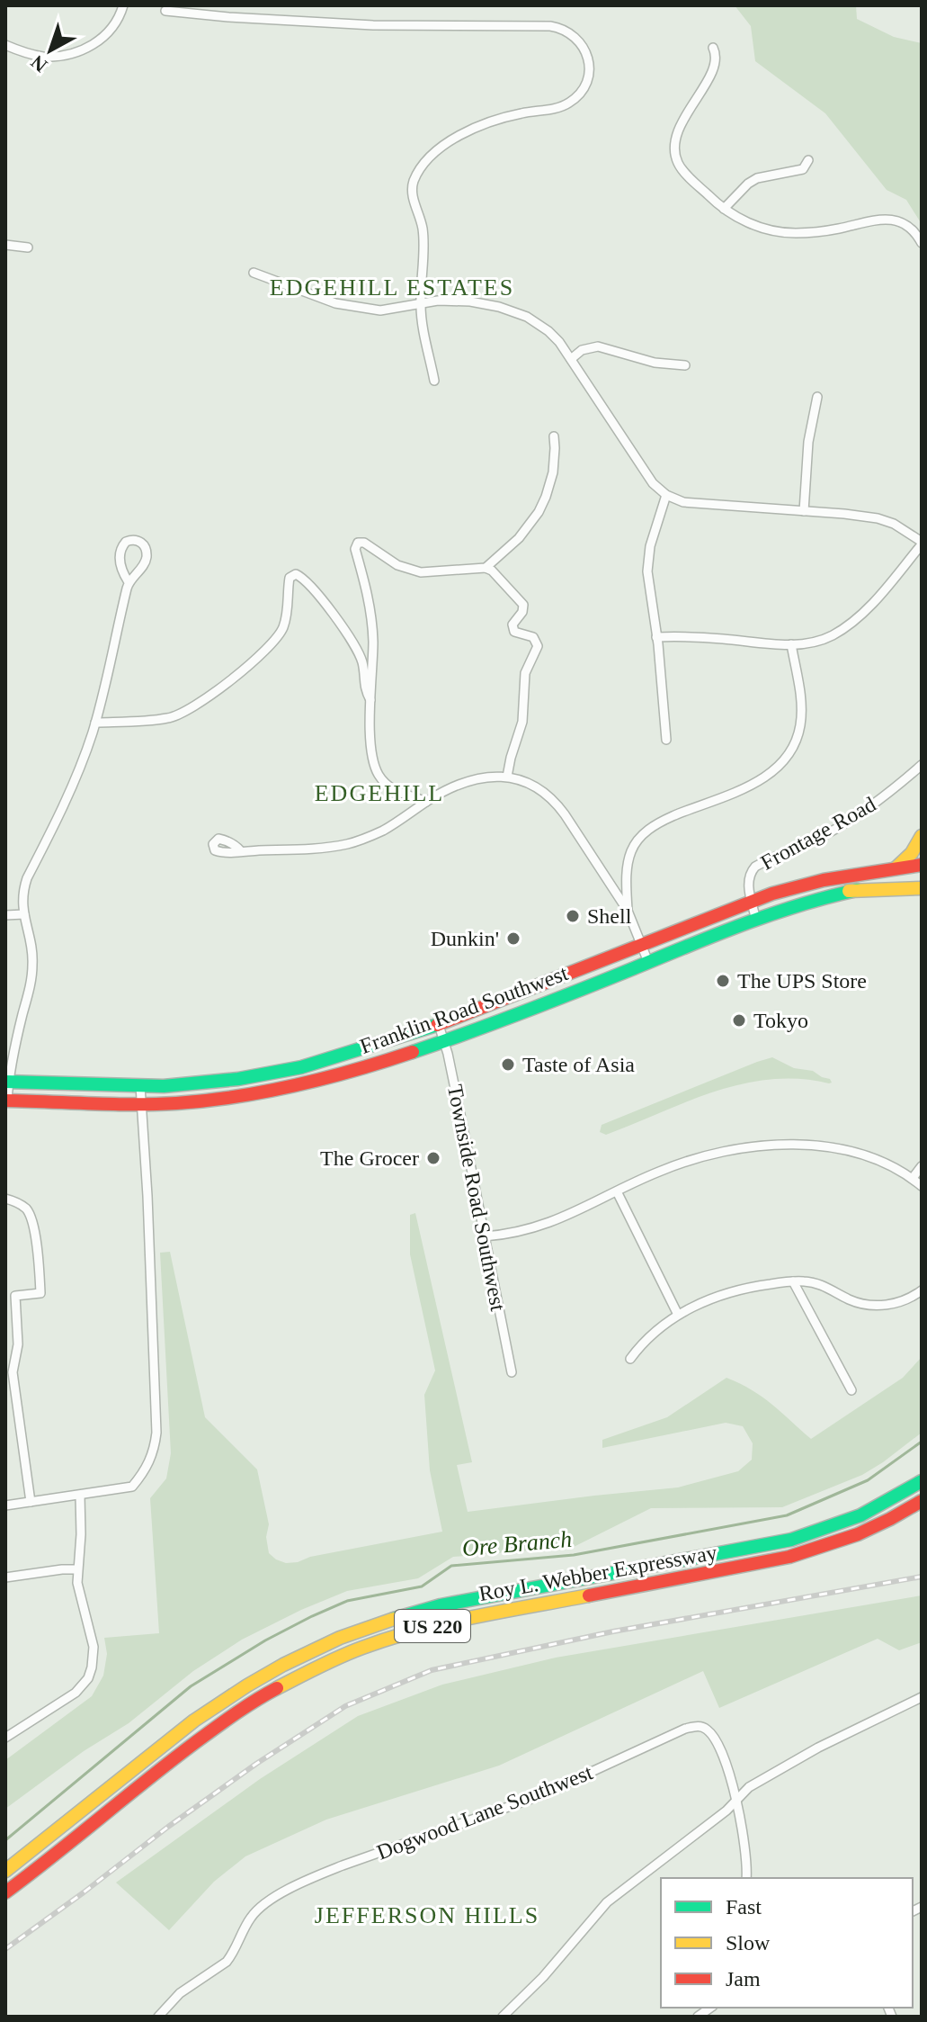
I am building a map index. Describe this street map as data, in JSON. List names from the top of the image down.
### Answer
{
  "streets": {
    "main road": ["Franklin Road Southwest", "Roy L. Webber Expressway", "US 220"],
    "street": ["Frontage Road", "Townside Road Southwest", "Dogwood Lane Southwest"]
  },
  "crossings": [
    ["Frontage Road", "Franklin Road Southwest"],
    ["Franklin Road Southwest", "Townside Road Southwest"]
  ],
  "districts": ["EDGEHILL ESTATES", "EDGEHILL", "JEFFERSON HILLS"],
  "water": ["Ore Branch"],
  "places": [
    "Shell",
    "Dunkin'",
    "The UPS Store",
    "Tokyo",
    "Taste of Asia",
    "The Grocer"
  ],
  "legend": ["Fast", "Slow", "Jam"],
  "north": "bottom left"
}
